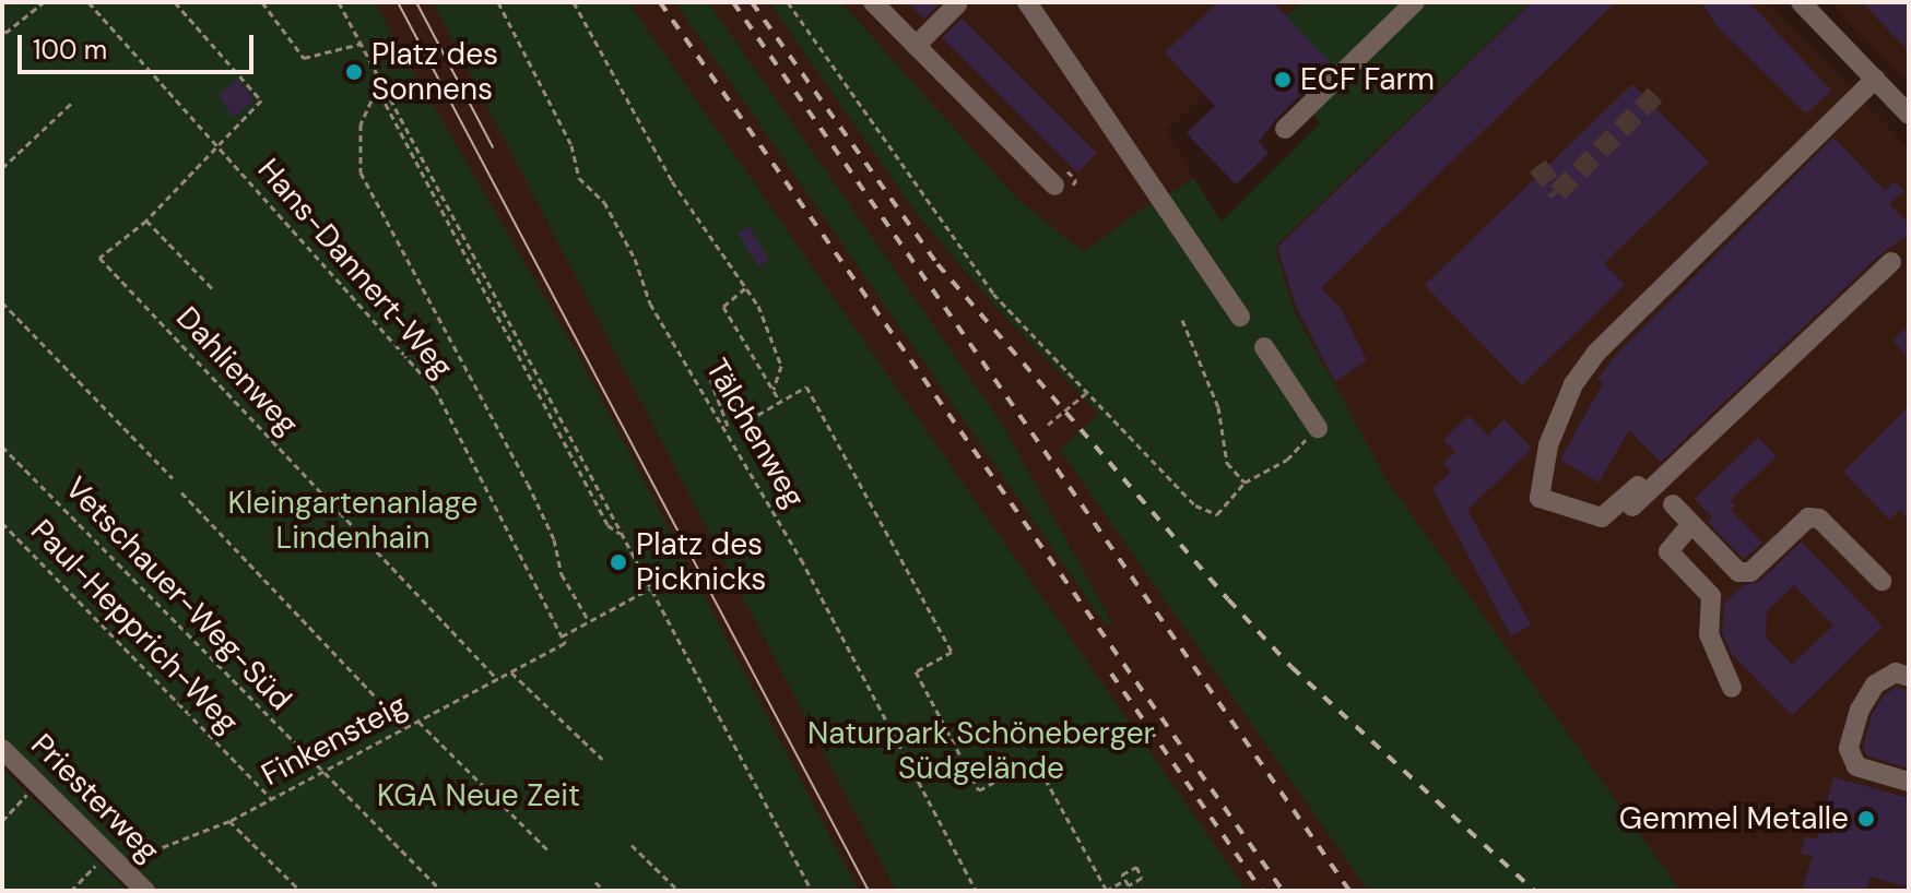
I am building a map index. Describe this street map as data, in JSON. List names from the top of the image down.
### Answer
{
  "streets": {
    "street": ["Priesterweg"],
    "path": [
      "Hans-Dannert-Weg",
      "Dahlienweg",
      "Tälchenweg",
      "Vetschauer-Weg-Süd",
      "Paul-Hepprich-Weg",
      "Finkensteig"
    ]
  },
  "crossings": [
    ["Hans-Dannert-Weg", "Dahlienweg"],
    ["Hans-Dannert-Weg", "Finkensteig"],
    ["Dahlienweg", "Finkensteig"],
    ["Vetschauer-Weg-Süd", "Finkensteig"],
    ["Paul-Hepprich-Weg", "Finkensteig"],
    ["Finkensteig", "Priesterweg"]
  ],
  "parks": ["Kleingartenanlage Lindenhain", "Naturpark Schöneberger Südgelände", "KGA Neue Zeit"],
  "places": [
    "Platz des Sonnens",
    "ECF Farm",
    "Platz des Picknicks",
    "Gemmel Metalle"
  ],
  "scale_bar": "100 m"
}
